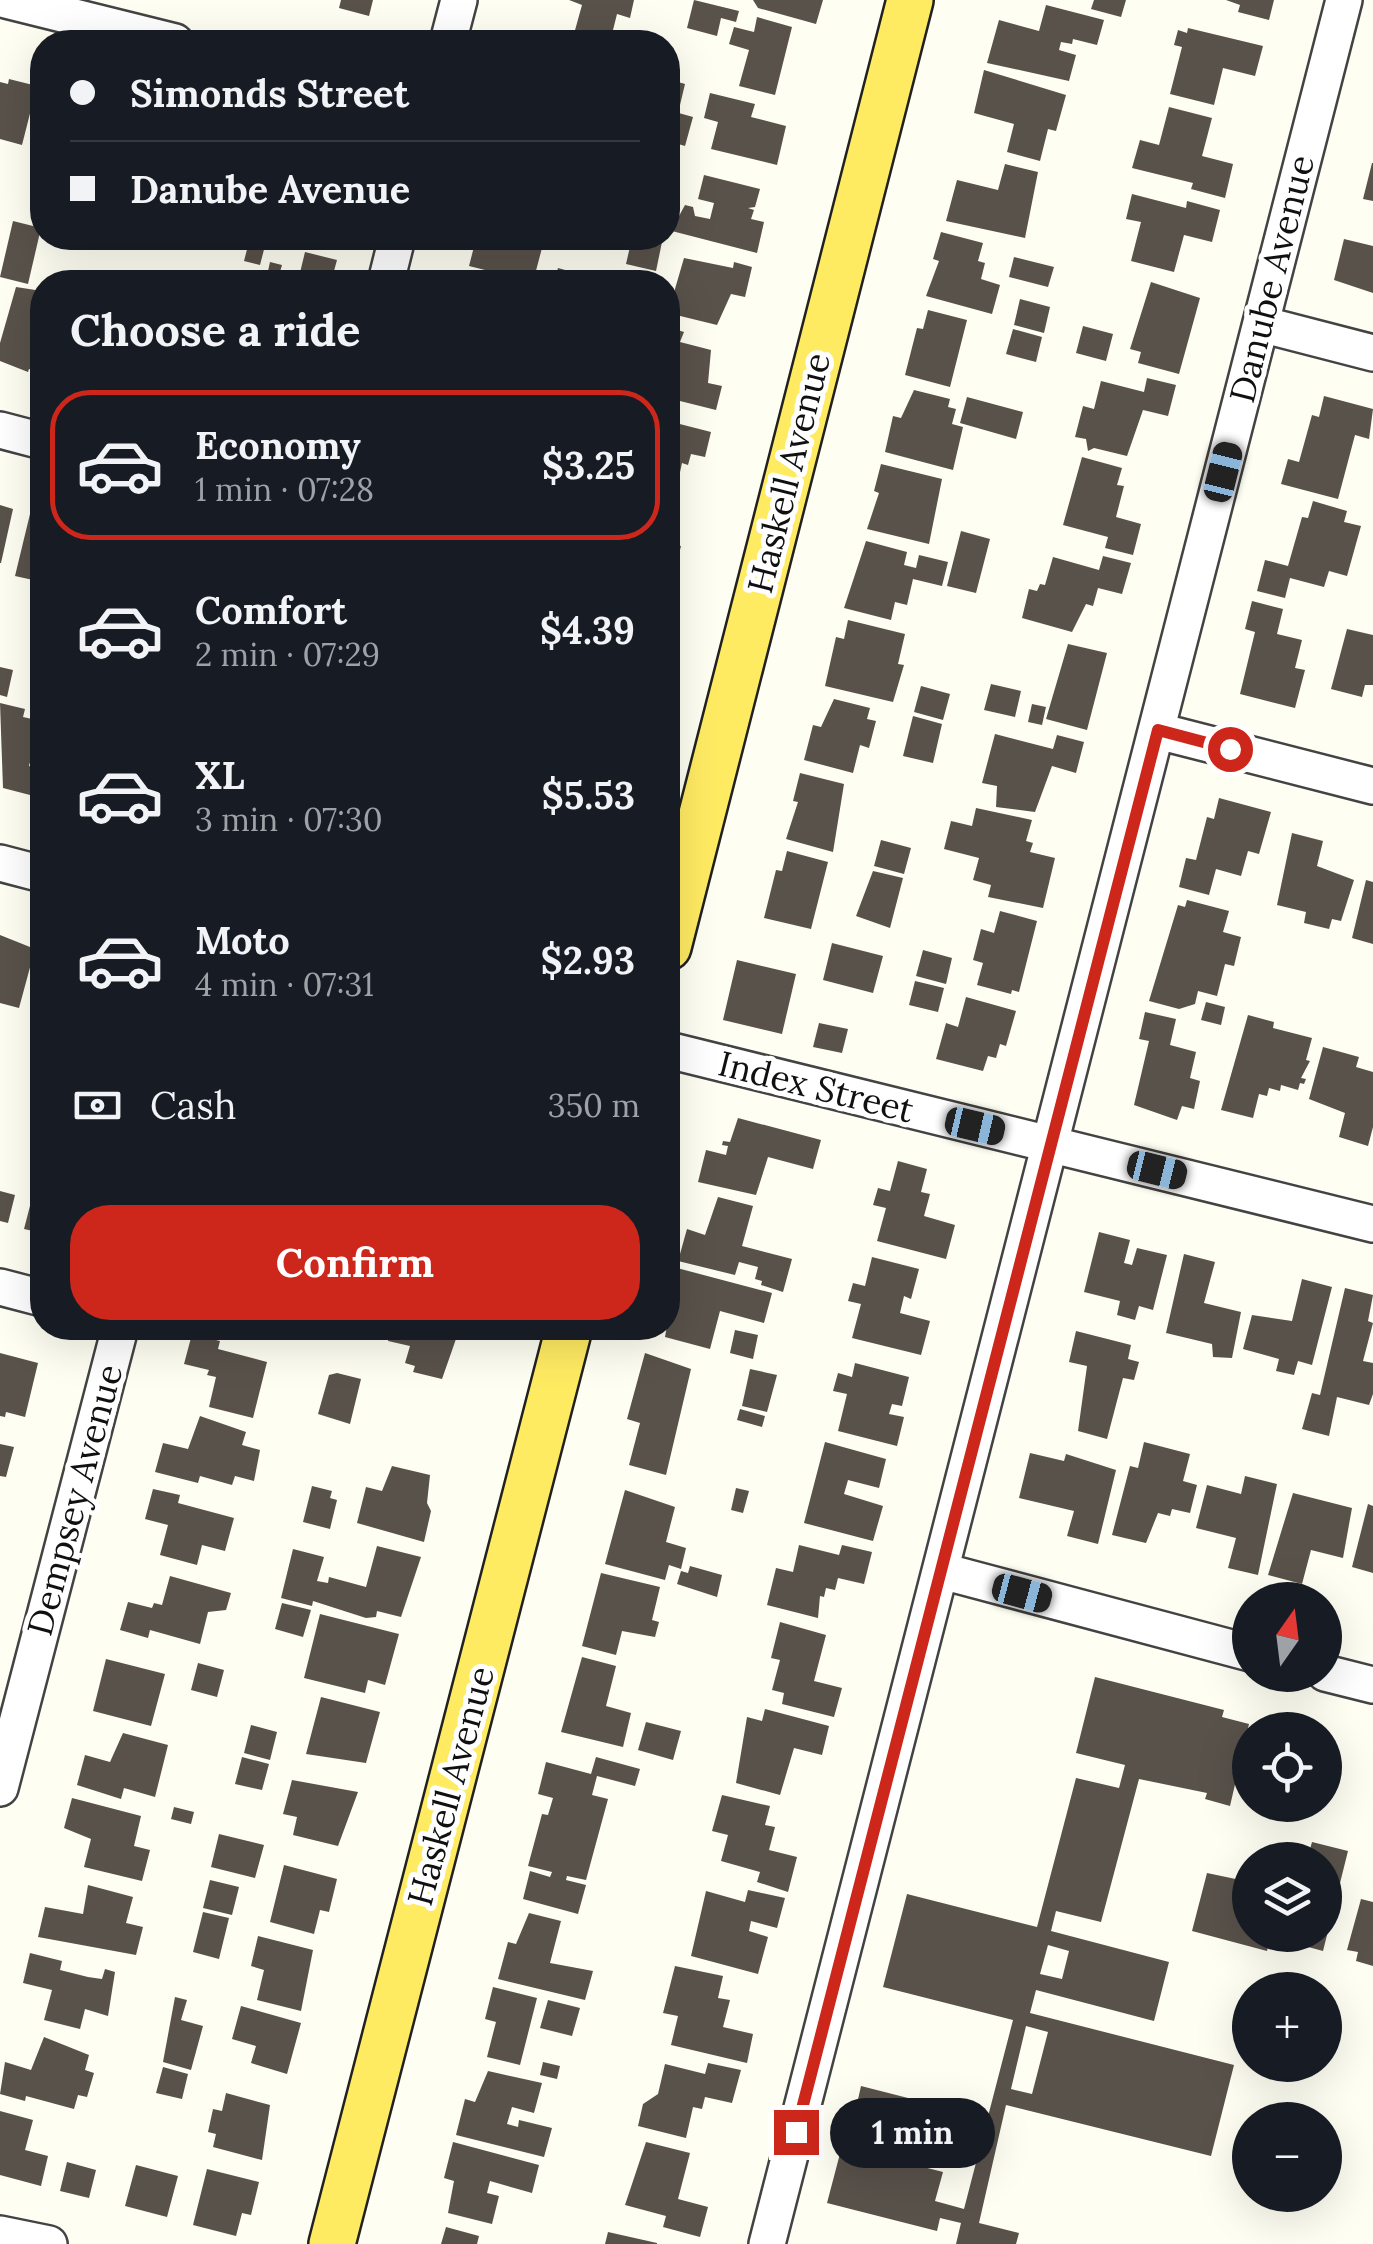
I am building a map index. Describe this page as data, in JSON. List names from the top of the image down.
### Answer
{
  "streets": {
    "main road": ["Haskell Avenue"],
    "street": ["Danube Avenue", "Index Street", "Dempsey Avenue"]
  },
  "crossings": [
    ["Danube Avenue", "Index Street"]
  ],
  "north": "top",
  "page": {
    "banner": ["Simonds Street", "Danube Avenue"],
    "heading": "Choose a ride",
    "list": [
      {
        "name": "Economy",
        "note": "1 min · 07:28",
        "value": "$3.25"
      },
      {
        "name": "Comfort",
        "note": "2 min · 07:29",
        "value": "$4.39"
      },
      {
        "name": "XL",
        "note": "3 min · 07:30",
        "value": "$5.53"
      },
      {
        "name": "Moto",
        "note": "4 min · 07:31",
        "value": "$2.93"
      }
    ],
    "pay": ["Cash", "350 m"],
    "buttons": "Confirm",
    "map_buttons": ["+", "−"],
    "bubble": "1 min"
  }
}
